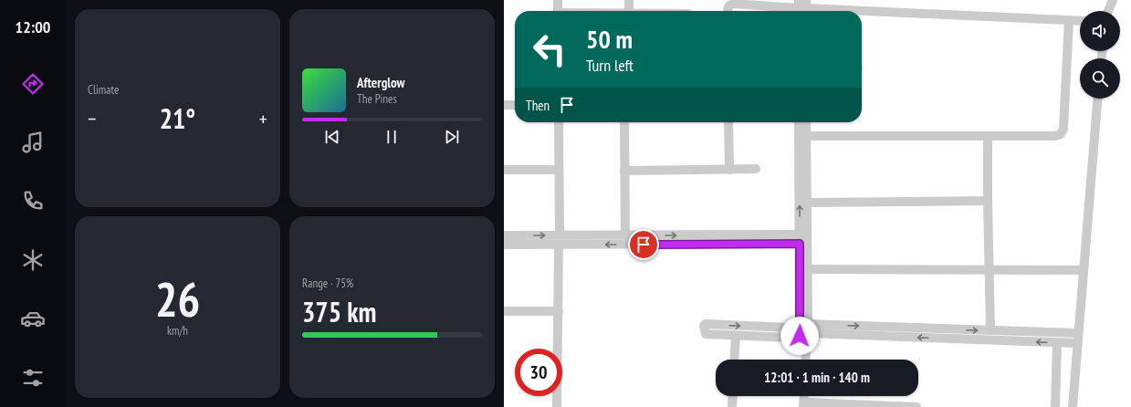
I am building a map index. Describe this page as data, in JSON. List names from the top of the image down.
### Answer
{
  "page": {
    "tabs": "12:00",
    "tile": [
      "Climate",
      ["26", "km/h"],
      ["Range · 75%", "375 km"]
    ],
    "turn": ["50 m", "Turn left"],
    "song": ["Afterglow", "The Pines"],
    "then": "Then",
    "heat": ["−", "21°", "+"],
    "limit": "30",
    "trip": "12:01 · 1 min · 140 m"
  }
}
